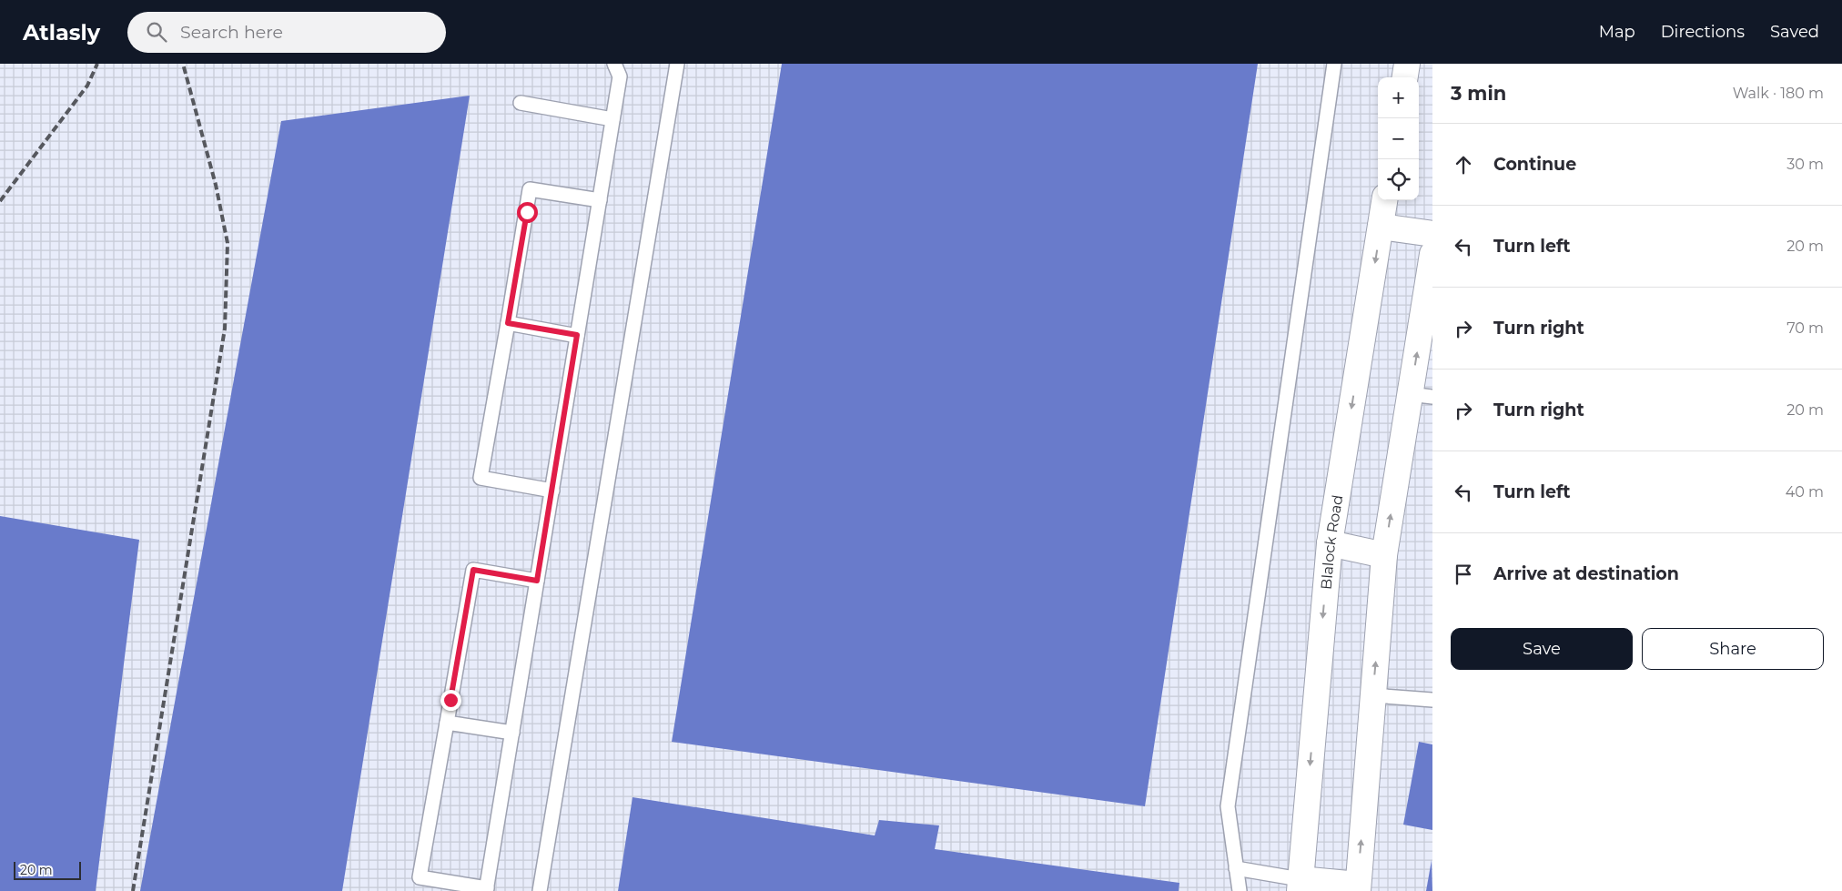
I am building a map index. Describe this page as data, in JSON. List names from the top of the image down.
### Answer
{
  "streets": {
    "main road": ["Blalock Road"]
  },
  "scale_bar": "20 m",
  "page": {
    "header": "Atlasly",
    "search": "Search here",
    "nav": ["Map", "Directions", "Saved"],
    "heading": ["3 min", "Walk · 180 m"],
    "map_buttons": ["+", "−"],
    "list": [
      ["Continue", "30 m"],
      ["Turn left", "20 m"],
      ["Turn right", "70 m"],
      ["Turn right", "20 m"],
      ["Turn left", "40 m"],
      "Arrive at destination"
    ],
    "buttons": ["Save", "Share"],
    "scale": "20 m"
  }
}
